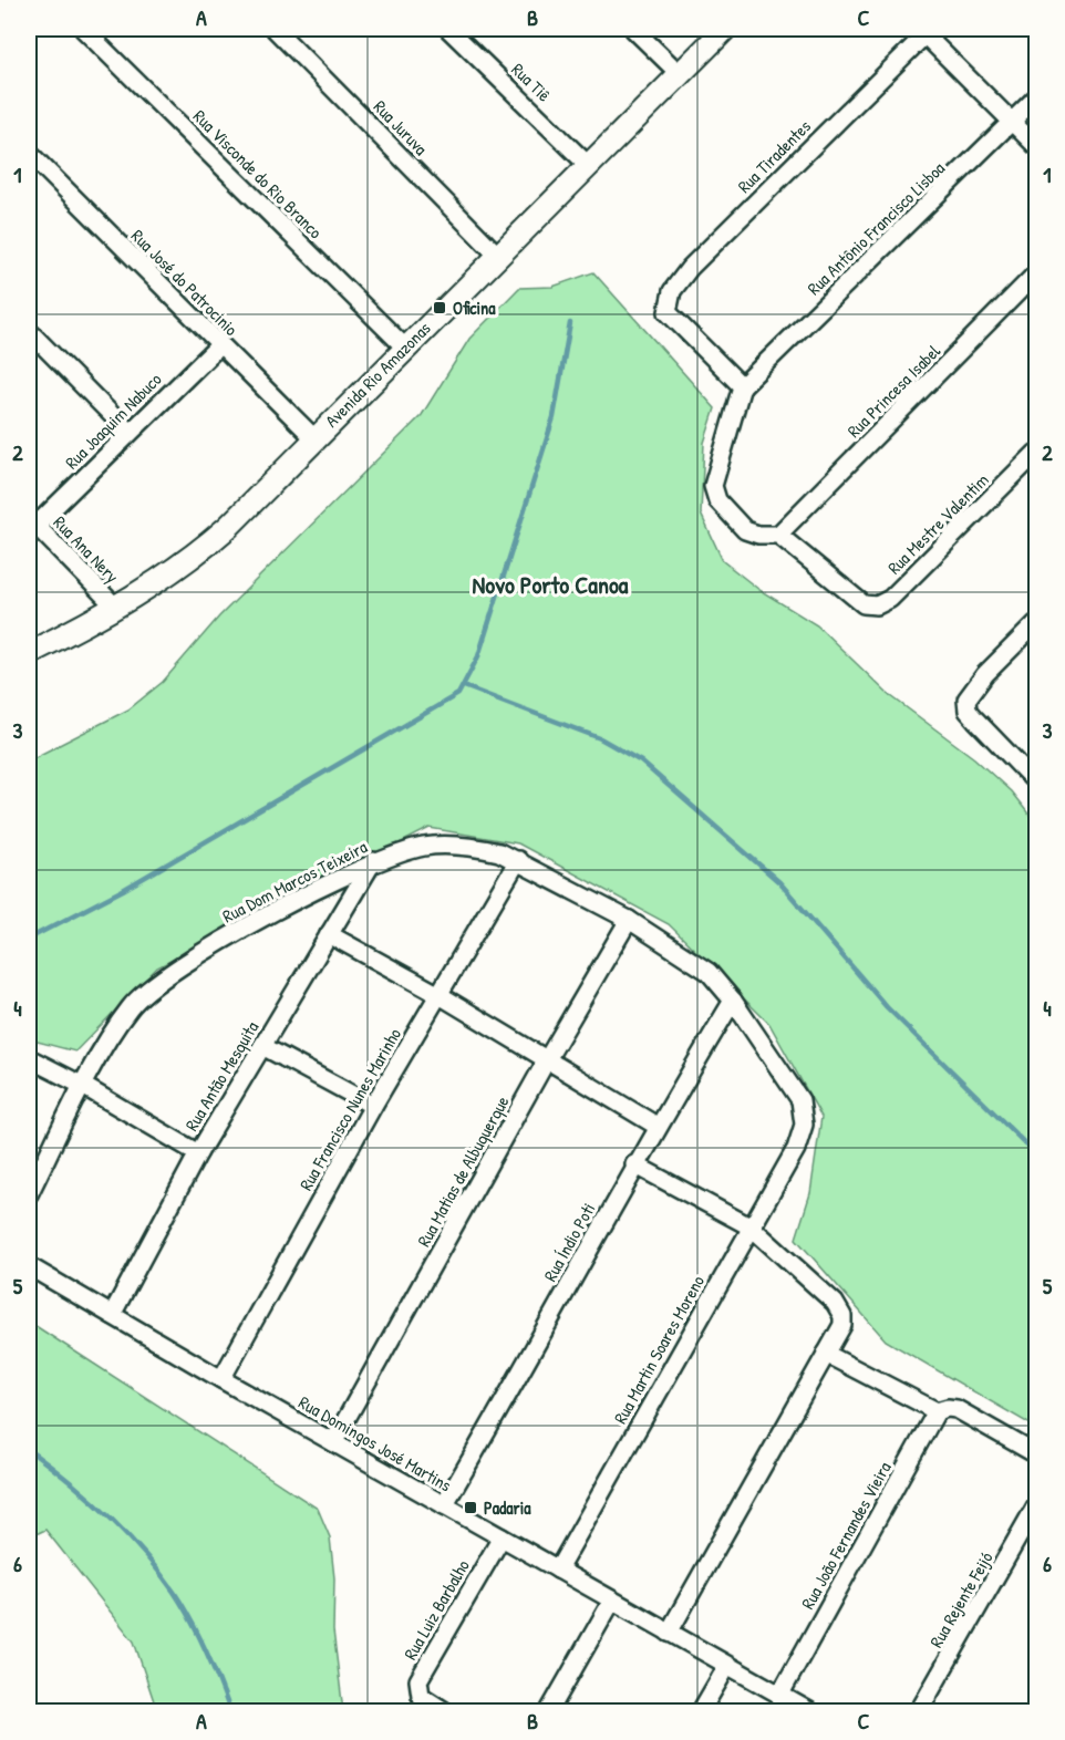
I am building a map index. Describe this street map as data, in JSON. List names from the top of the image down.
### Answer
{
  "streets": {
    "street": [
      "Rua Tiê",
      "Rua Juruva",
      "Rua Tiradentes",
      "Rua Visconde do Rio Branco",
      "Rua Antônio Francisco Lisboa",
      "Rua José do Patrocinio",
      "Avenida Rio Amazonas",
      "Rua Princesa Isabel",
      "Rua Joaquim Nabuco",
      "Rua Mestre Valentim",
      "Rua Ana Nery",
      "Rua Dom Marcos Teixeira",
      "Rua Antão Mesquita",
      "Rua Francisco Nunes Marinho",
      "Rua Matias de Albuquerque",
      "Rua Índio Poti",
      "Rua Martin Soares Moreno",
      "Rua Domingos José Martins",
      "Rua João Fernandes Vieira",
      "Rua Rejente Feijó",
      "Rua Luiz Barbalho"
    ]
  },
  "crossings": [
    ["Rua Tiê", "Avenida Rio Amazonas"],
    ["Rua Juruva", "Avenida Rio Amazonas"],
    ["Rua Tiradentes", "Rua Antônio Francisco Lisboa"],
    ["Rua Visconde do Rio Branco", "Avenida Rio Amazonas"],
    ["Rua José do Patrocinio", "Avenida Rio Amazonas"],
    ["Rua José do Patrocinio", "Rua Joaquim Nabuco"],
    ["Avenida Rio Amazonas", "Rua Ana Nery"],
    ["Rua Princesa Isabel", "Rua Mestre Valentim"],
    ["Rua Joaquim Nabuco", "Rua Ana Nery"],
    ["Rua Dom Marcos Teixeira", "Rua Antão Mesquita"],
    ["Rua Dom Marcos Teixeira", "Rua Francisco Nunes Marinho"],
    ["Rua Dom Marcos Teixeira", "Rua Matias de Albuquerque"],
    ["Rua Dom Marcos Teixeira", "Rua Índio Poti"],
    ["Rua Dom Marcos Teixeira", "Rua Martin Soares Moreno"],
    ["Rua Antão Mesquita", "Rua Domingos José Martins"],
    ["Rua Francisco Nunes Marinho", "Rua Domingos José Martins"],
    ["Rua Matias de Albuquerque", "Rua Domingos José Martins"],
    ["Rua Índio Poti", "Rua Domingos José Martins"],
    ["Rua Martin Soares Moreno", "Rua Domingos José Martins"],
    ["Rua Domingos José Martins", "Rua João Fernandes Vieira"],
    ["Rua Domingos José Martins", "Rua Luiz Barbalho"]
  ],
  "districts": ["Novo Porto Canoa"],
  "places": {
    "transit": ["Oficina", "Padaria"]
  },
  "grid": {
    "columns": ["A", "B", "C"],
    "rows": [
      "1",
      "2",
      "3",
      "4",
      "5",
      "6"
    ]
  }
}
